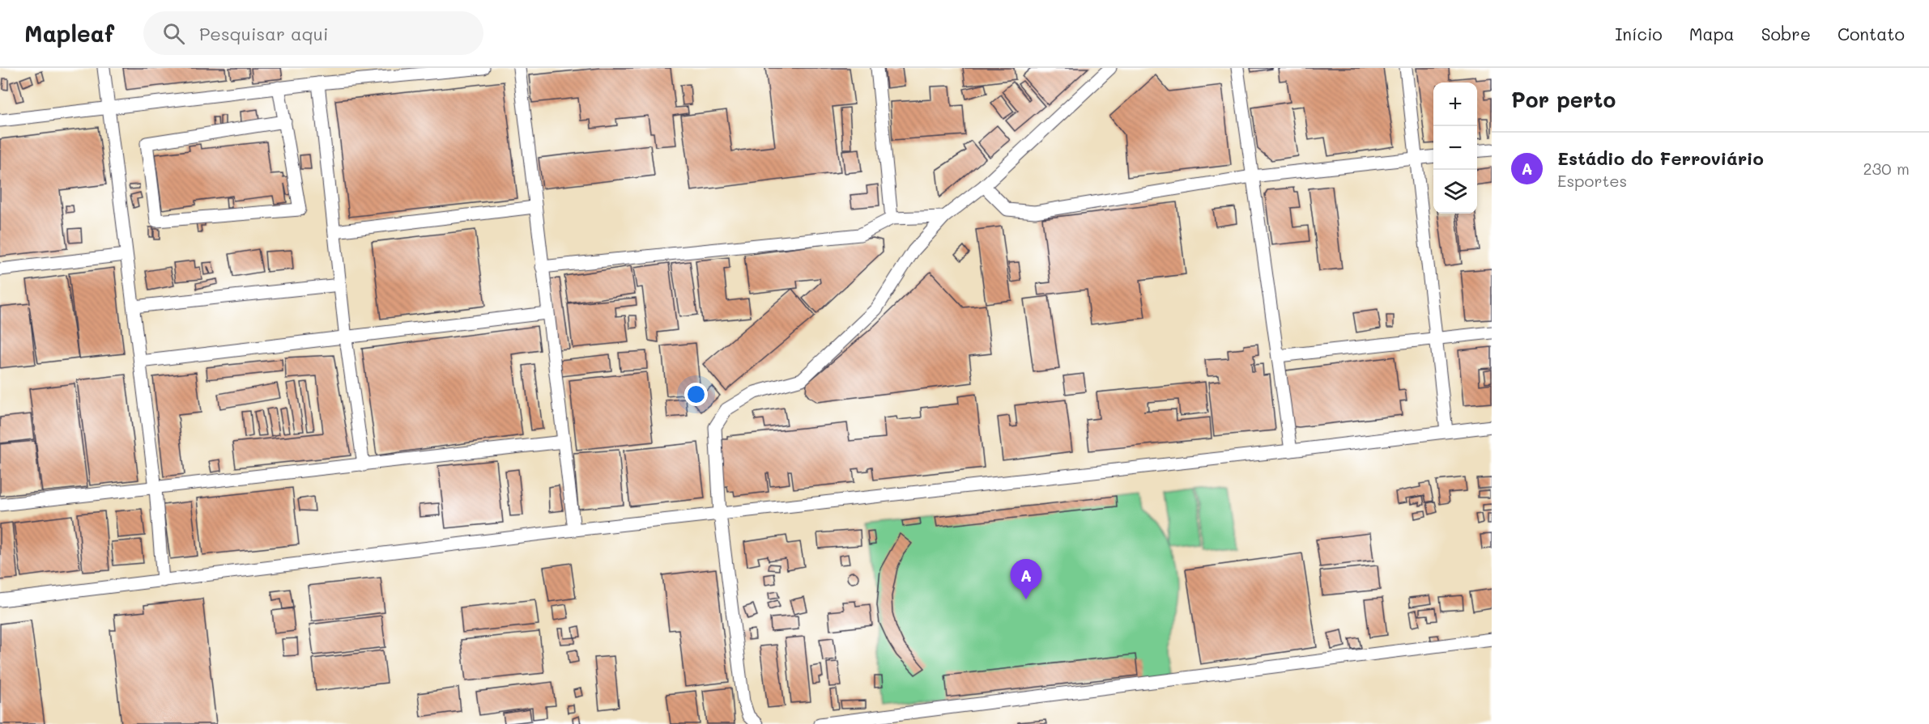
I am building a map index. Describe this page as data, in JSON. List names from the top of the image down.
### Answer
{
  "page": {
    "header": "Mapleaf",
    "search": "Pesquisar aqui",
    "nav": [
      "Início",
      "Mapa",
      "Sobre",
      "Contato"
    ],
    "heading": "Por perto",
    "map_buttons": ["+", "−"],
    "list": [
      {
        "mark": "A",
        "name": "Estádio do Ferroviário",
        "note": "Esportes",
        "value": "230 m"
      }
    ],
    "pins": "A"
  }
}
